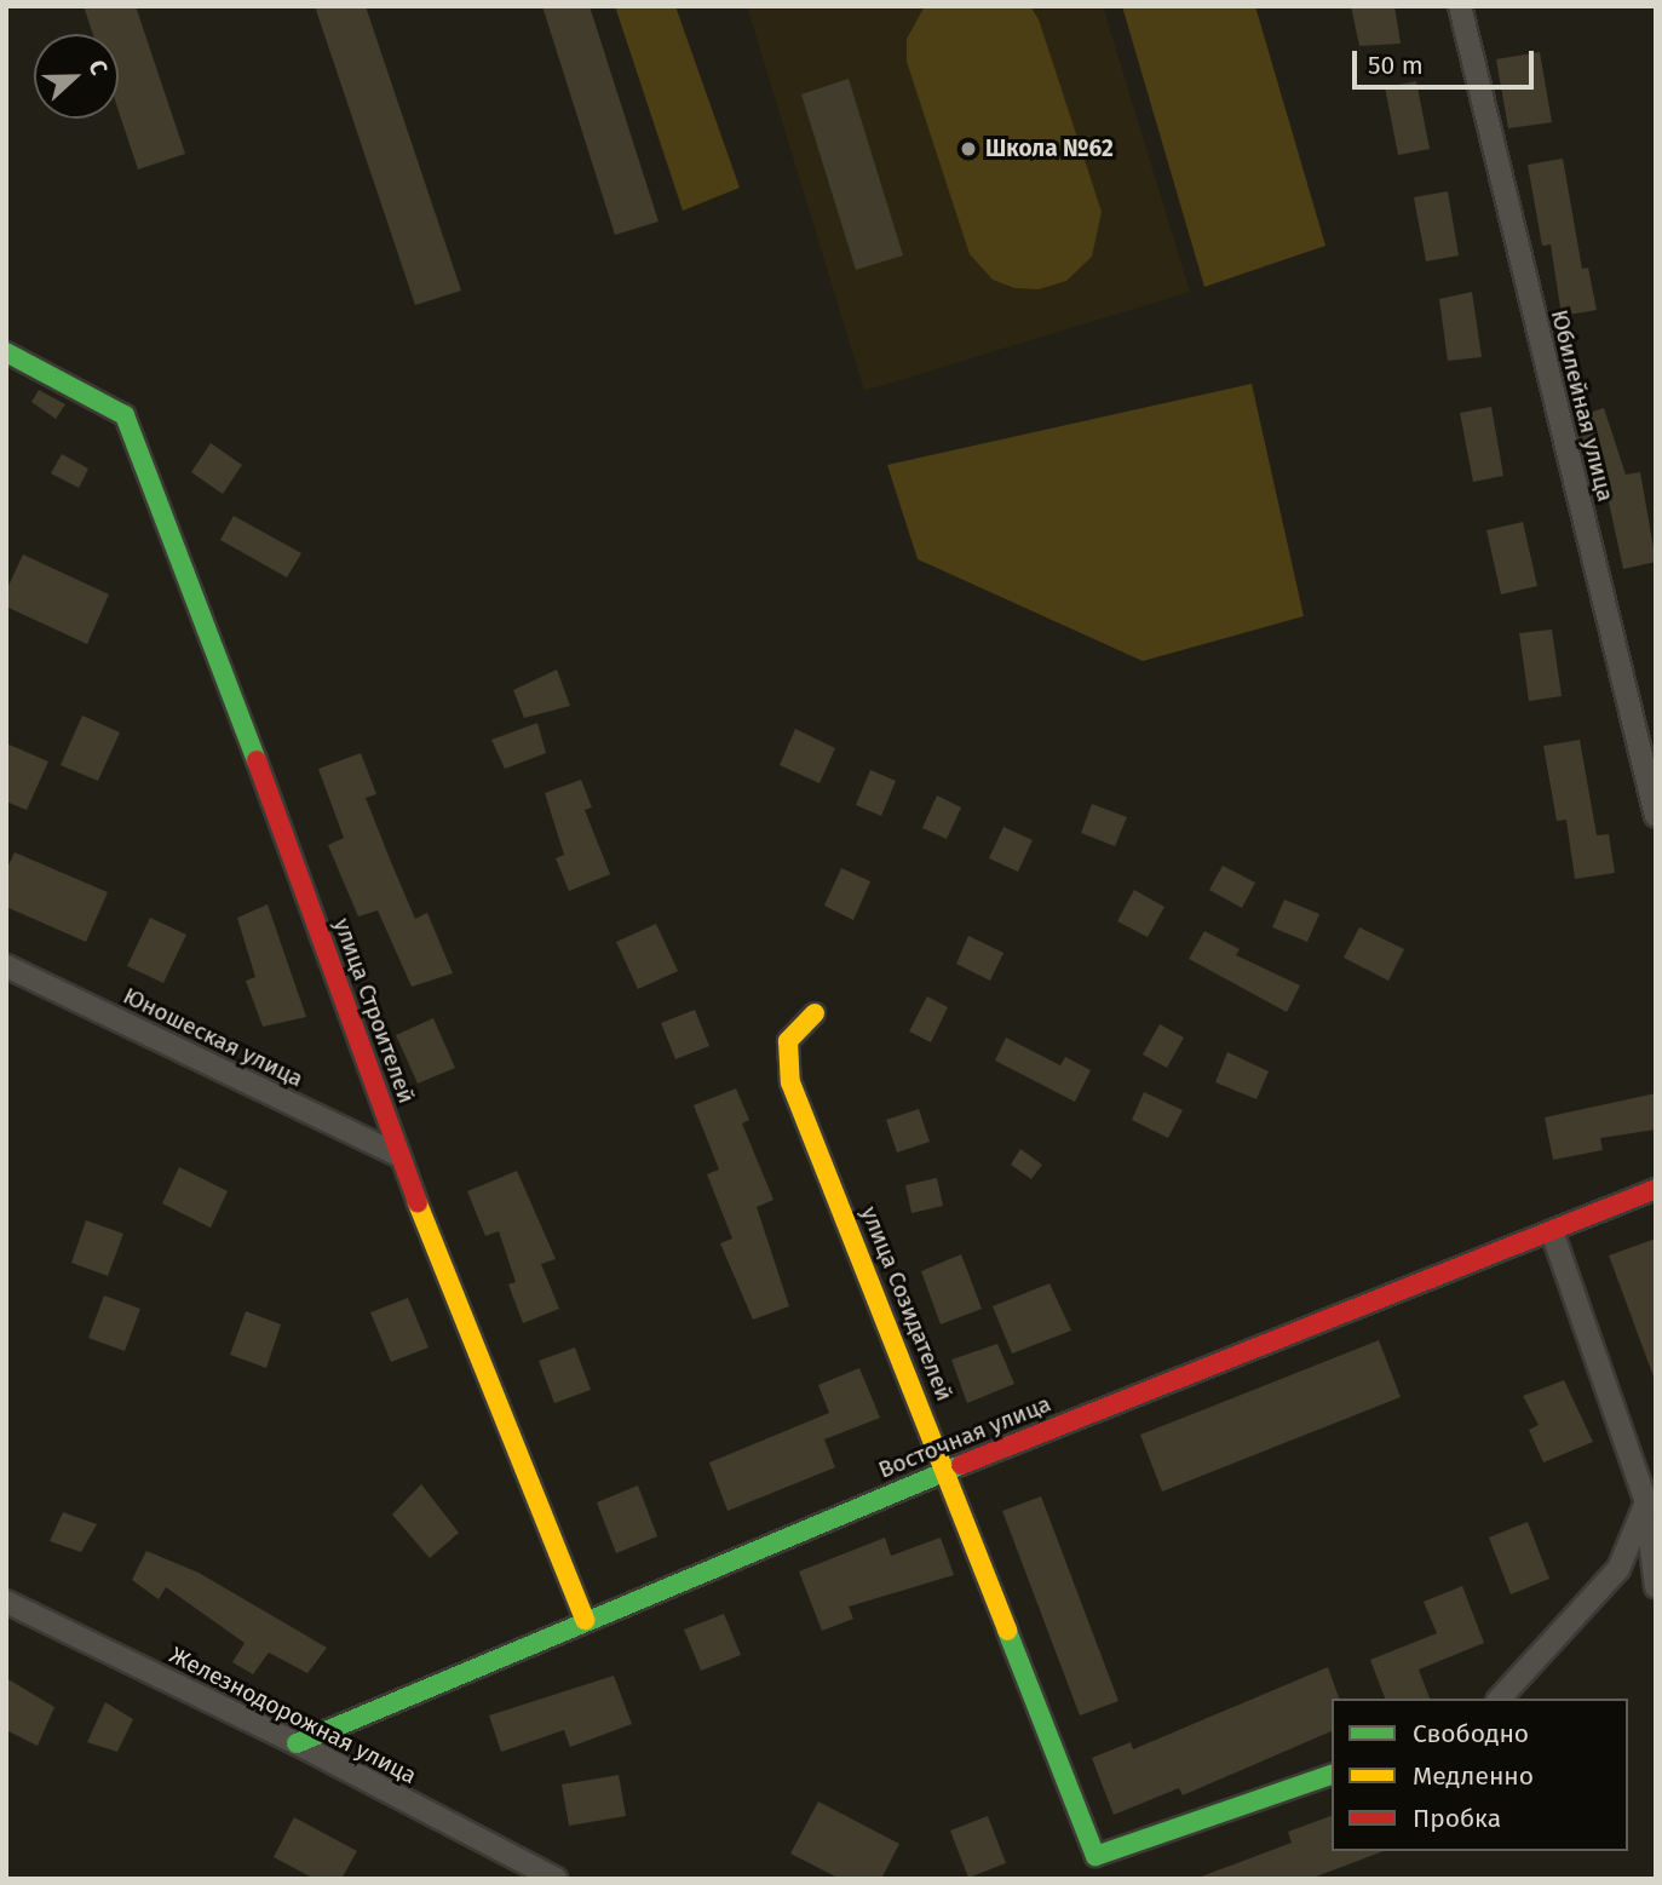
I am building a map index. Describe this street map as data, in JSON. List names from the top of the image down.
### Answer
{
  "streets": {
    "street": [
      "Юбилейная улица",
      "улица Строителей",
      "Юношеская улица",
      "улица Созидателей",
      "Восточная улица",
      "Железнодорожная улица"
    ]
  },
  "crossings": [
    ["улица Строителей", "Юношеская улица"],
    ["улица Строителей", "Восточная улица"],
    ["улица Созидателей", "Восточная улица"],
    ["Восточная улица", "Железнодорожная улица"]
  ],
  "places": ["Школа №62"],
  "legend": ["Свободно", "Медленно", "Пробка"],
  "scale_bar": "50 m",
  "north": "right"
}
